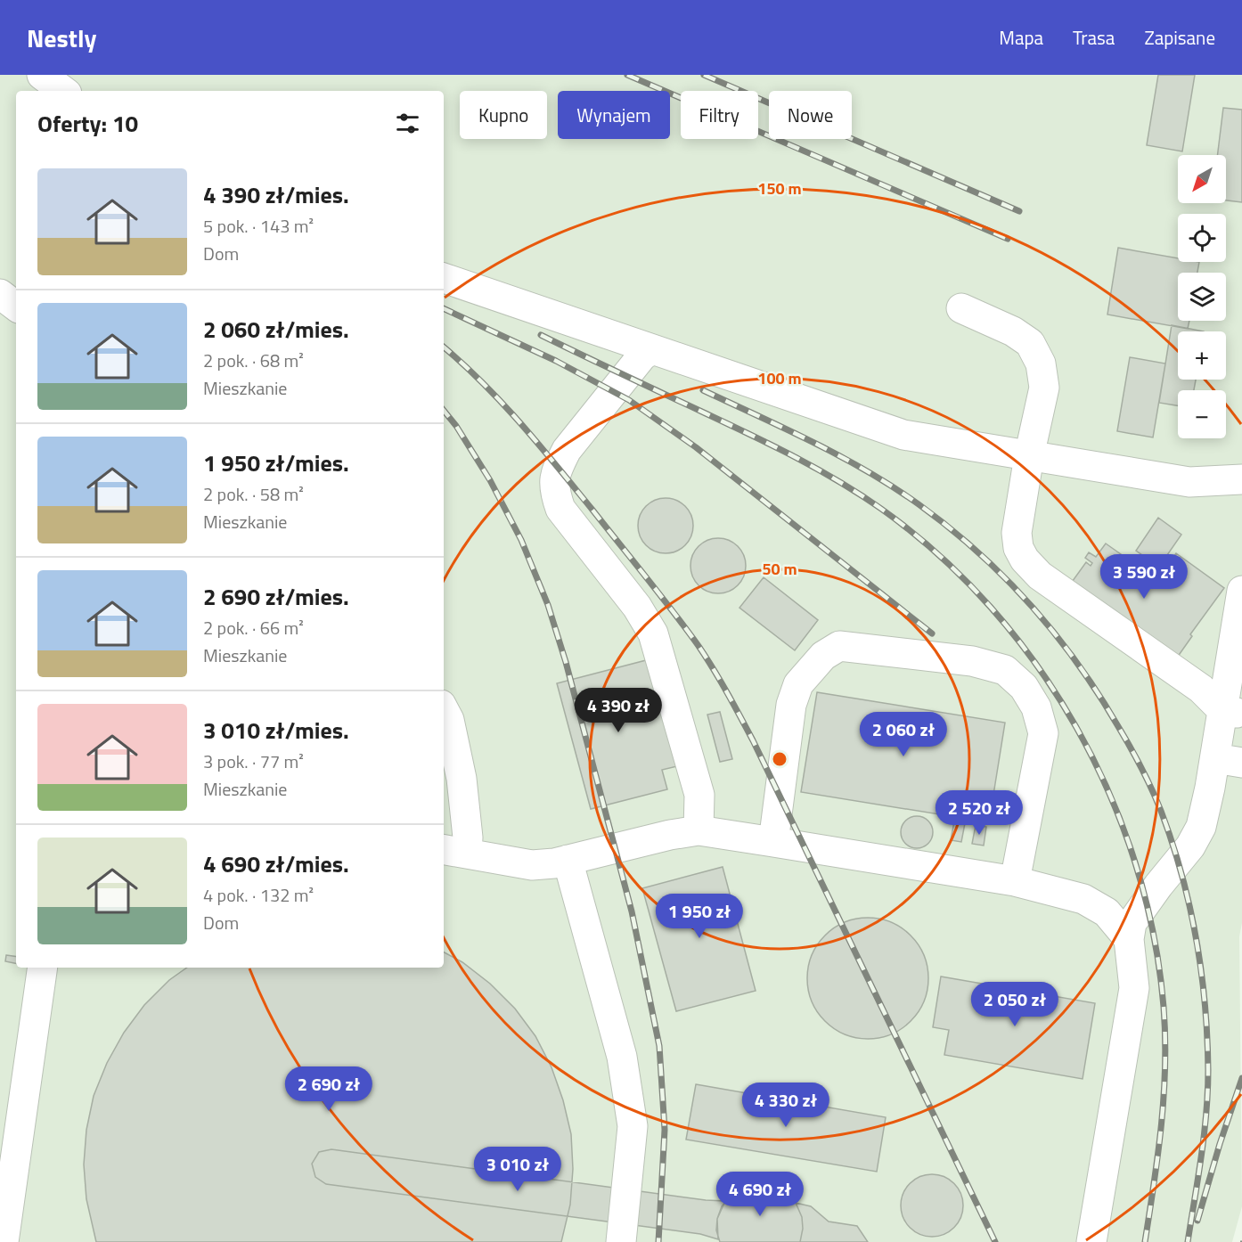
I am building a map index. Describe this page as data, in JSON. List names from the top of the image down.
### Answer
{
  "north": "bottom left",
  "page": {
    "header": "Nestly",
    "nav": ["Mapa", "Trasa", "Zapisane"],
    "chip": [
      "Kupno",
      "Wynajem",
      "Filtry",
      "Nowe"
    ],
    "heading": "Oferty: 10",
    "map_buttons": ["+", "−"],
    "list": [
      {
        "name": "4 390 zł/mies.",
        "note": "5 pok. · 143 m² · Dom"
      },
      {
        "name": "2 060 zł/mies.",
        "note": "2 pok. · 68 m² · Mieszkanie"
      },
      {
        "name": "1 950 zł/mies.",
        "note": "2 pok. · 58 m² · Mieszkanie"
      },
      {
        "name": "2 690 zł/mies.",
        "note": "2 pok. · 66 m² · Mieszkanie"
      },
      {
        "name": "3 010 zł/mies.",
        "note": "3 pok. · 77 m² · Mieszkanie"
      },
      {
        "name": "4 690 zł/mies.",
        "note": "4 pok. · 132 m² · Dom"
      }
    ],
    "price": [
      "3 590 zł",
      "4 390 zł",
      "2 060 zł",
      "2 520 zł",
      "1 950 zł",
      "2 050 zł",
      "2 690 zł",
      "4 330 zł",
      "3 010 zł",
      "4 690 zł"
    ]
  },
  "rings": ["150 m", "100 m", "50 m"]
}
